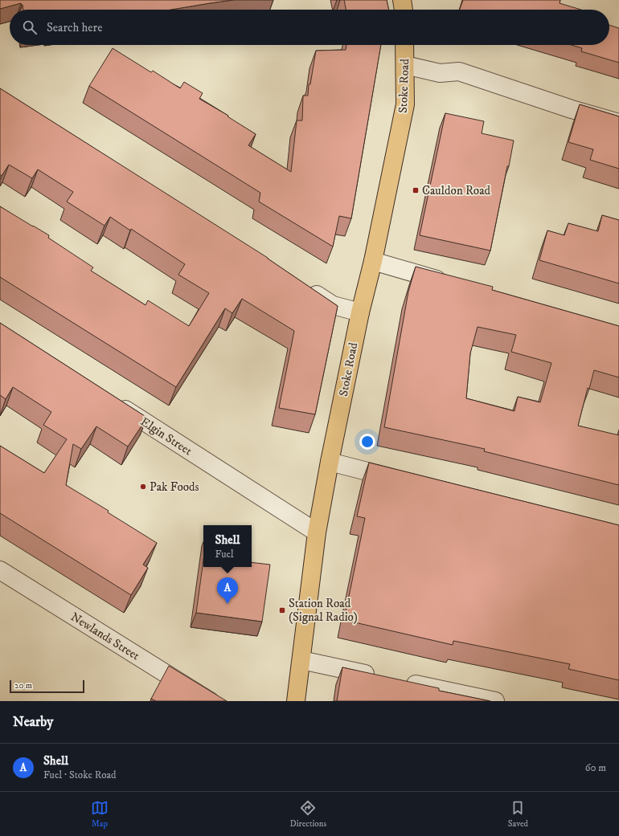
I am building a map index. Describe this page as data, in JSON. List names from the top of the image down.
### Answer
{
  "streets": {
    "main road": ["Stoke Road"],
    "street": ["Elgin Street", "Newlands Street"]
  },
  "crossings": [
    ["Stoke Road", "Elgin Street"]
  ],
  "places": {
    "transit": ["Cauldon Road", "Station Road (Signal Radio)"],
    "other": ["Pak Foods"]
  },
  "scale_bar": "20 m",
  "page": {
    "search": "Search here",
    "popup": ["Shell", "Fuel"],
    "pins": "A",
    "scale": "20 m",
    "heading": "Nearby",
    "list": [
      {
        "mark": "A",
        "name": "Shell",
        "note": "Fuel · Stoke Road",
        "value": "60 m"
      }
    ],
    "nav": ["Map", "Directions", "Saved"]
  }
}
